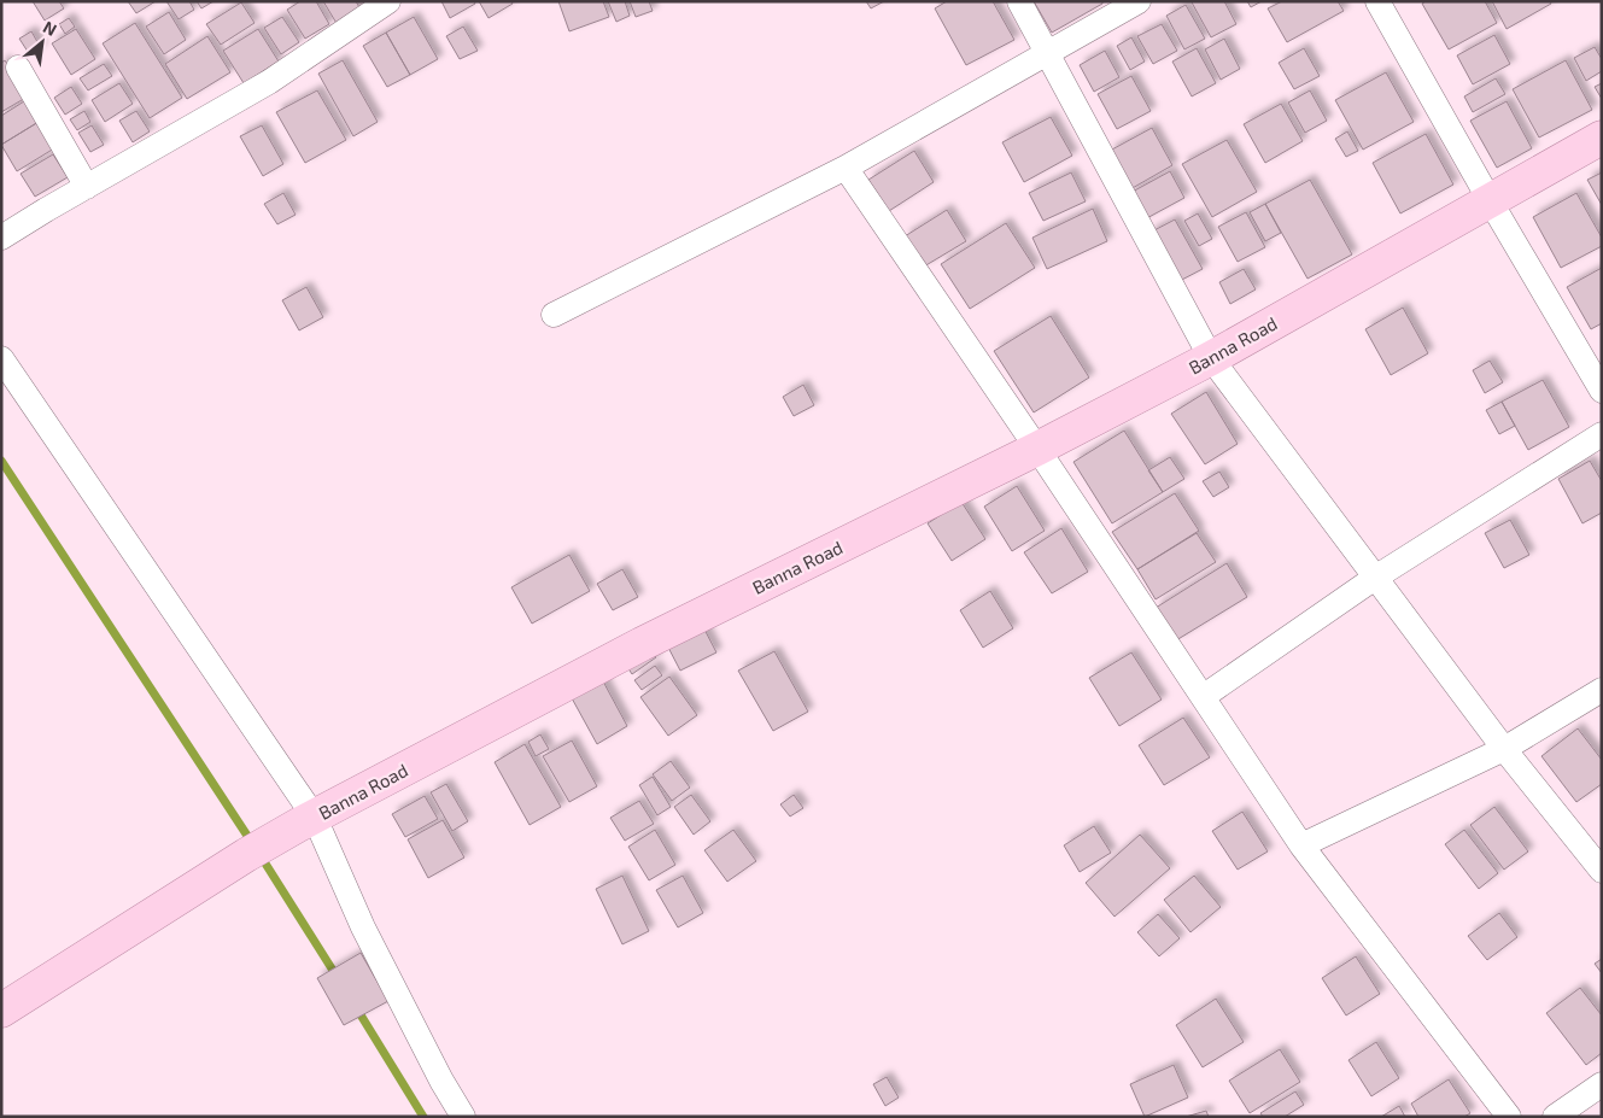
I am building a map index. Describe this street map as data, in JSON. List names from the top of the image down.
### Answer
{
  "streets": {
    "main road": ["Banna Road"]
  },
  "north": "top right"
}
